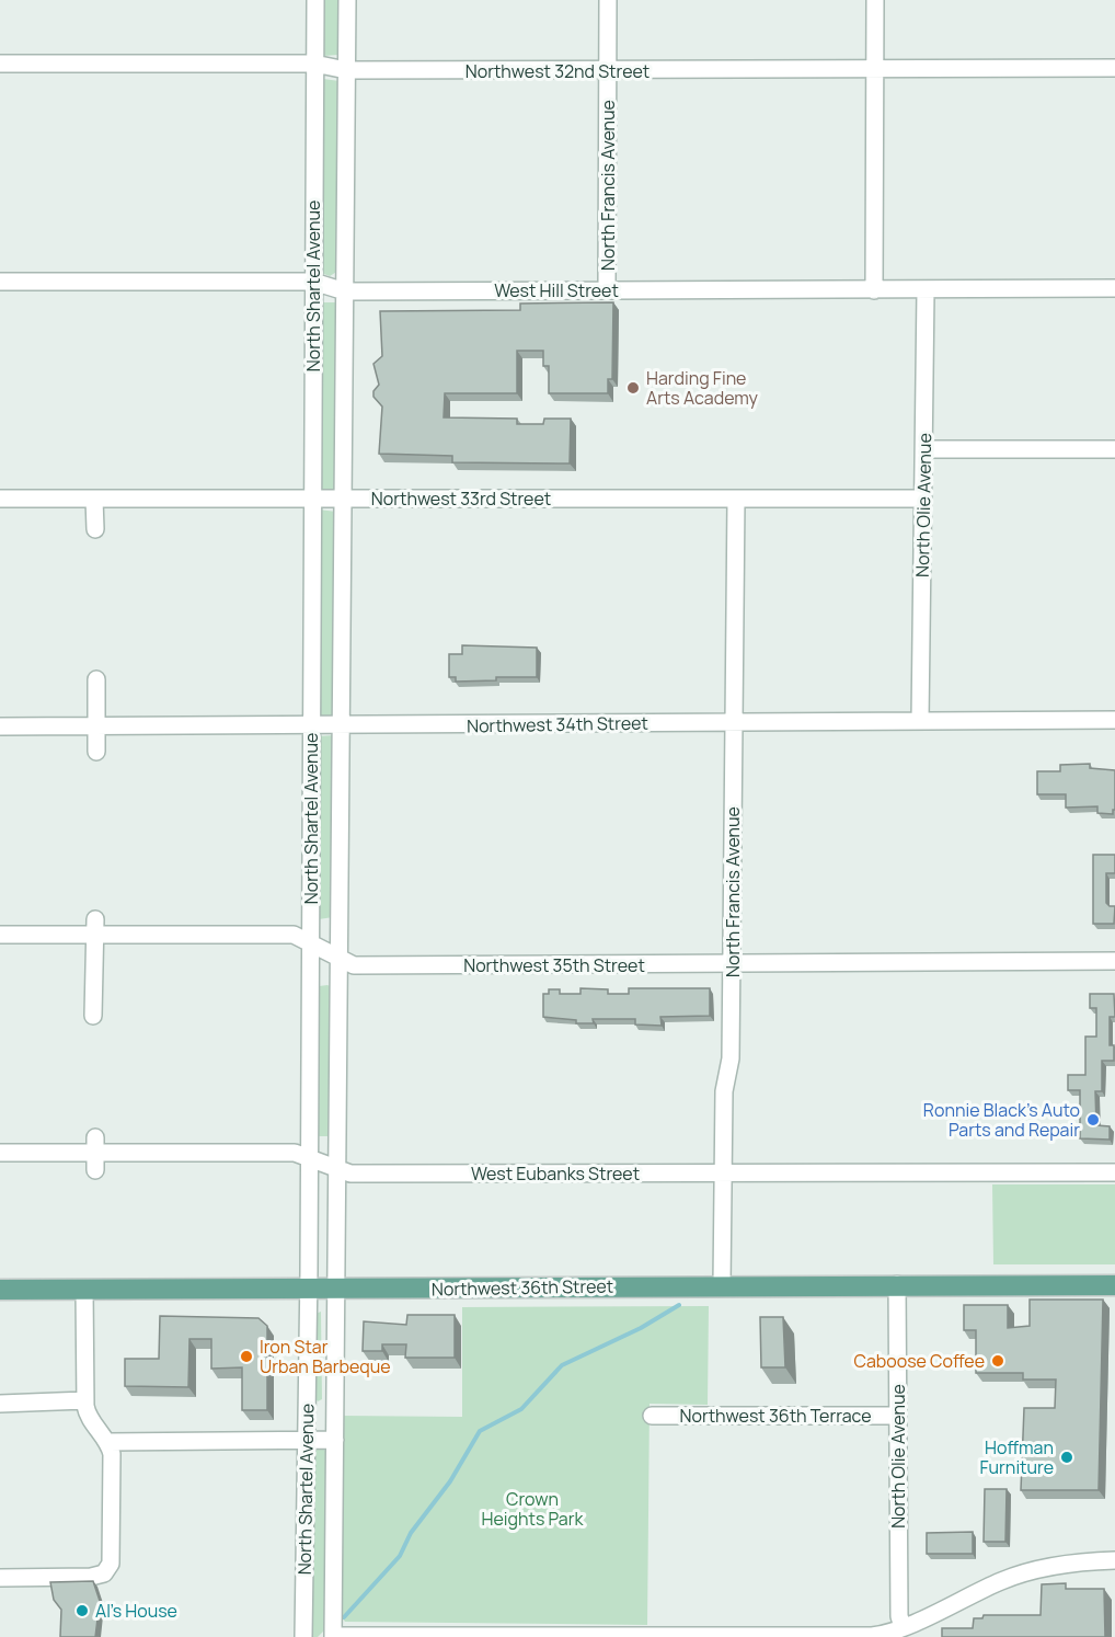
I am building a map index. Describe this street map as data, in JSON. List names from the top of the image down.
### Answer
{
  "streets": {
    "main road": ["Northwest 36th Street"],
    "street": [
      "Northwest 32nd Street",
      "North Francis Avenue",
      "North Shartel Avenue",
      "West Hill Street",
      "Northwest 33rd Street",
      "North Olie Avenue",
      "Northwest 34th Street",
      "Northwest 35th Street",
      "West Eubanks Street",
      "Northwest 36th Terrace"
    ]
  },
  "crossings": [
    ["Northwest 32nd Street", "North Francis Avenue"],
    ["Northwest 32nd Street", "North Shartel Avenue"],
    ["North Francis Avenue", "West Hill Street"],
    ["North Francis Avenue", "Northwest 33rd Street"],
    ["North Francis Avenue", "Northwest 34th Street"],
    ["North Francis Avenue", "Northwest 35th Street"],
    ["North Francis Avenue", "West Eubanks Street"],
    ["North Francis Avenue", "Northwest 36th Street"],
    ["North Shartel Avenue", "West Hill Street"],
    ["North Shartel Avenue", "Northwest 33rd Street"],
    ["North Shartel Avenue", "Northwest 34th Street"],
    ["North Shartel Avenue", "Northwest 35th Street"],
    ["North Shartel Avenue", "West Eubanks Street"],
    ["North Shartel Avenue", "Northwest 36th Street"],
    ["West Hill Street", "North Olie Avenue"],
    ["Northwest 33rd Street", "North Olie Avenue"],
    ["North Olie Avenue", "Northwest 34th Street"],
    ["North Olie Avenue", "Northwest 36th Street"],
    ["North Olie Avenue", "Northwest 36th Terrace"]
  ],
  "parks": ["Crown Heights Park"],
  "places": [
    "Harding Fine Arts Academy",
    "Ronnie Black's Auto Parts and Repair",
    "Iron Star Urban Barbeque",
    "Caboose Coffee",
    "Hoffman Furniture",
    "Al's House"
  ]
}
